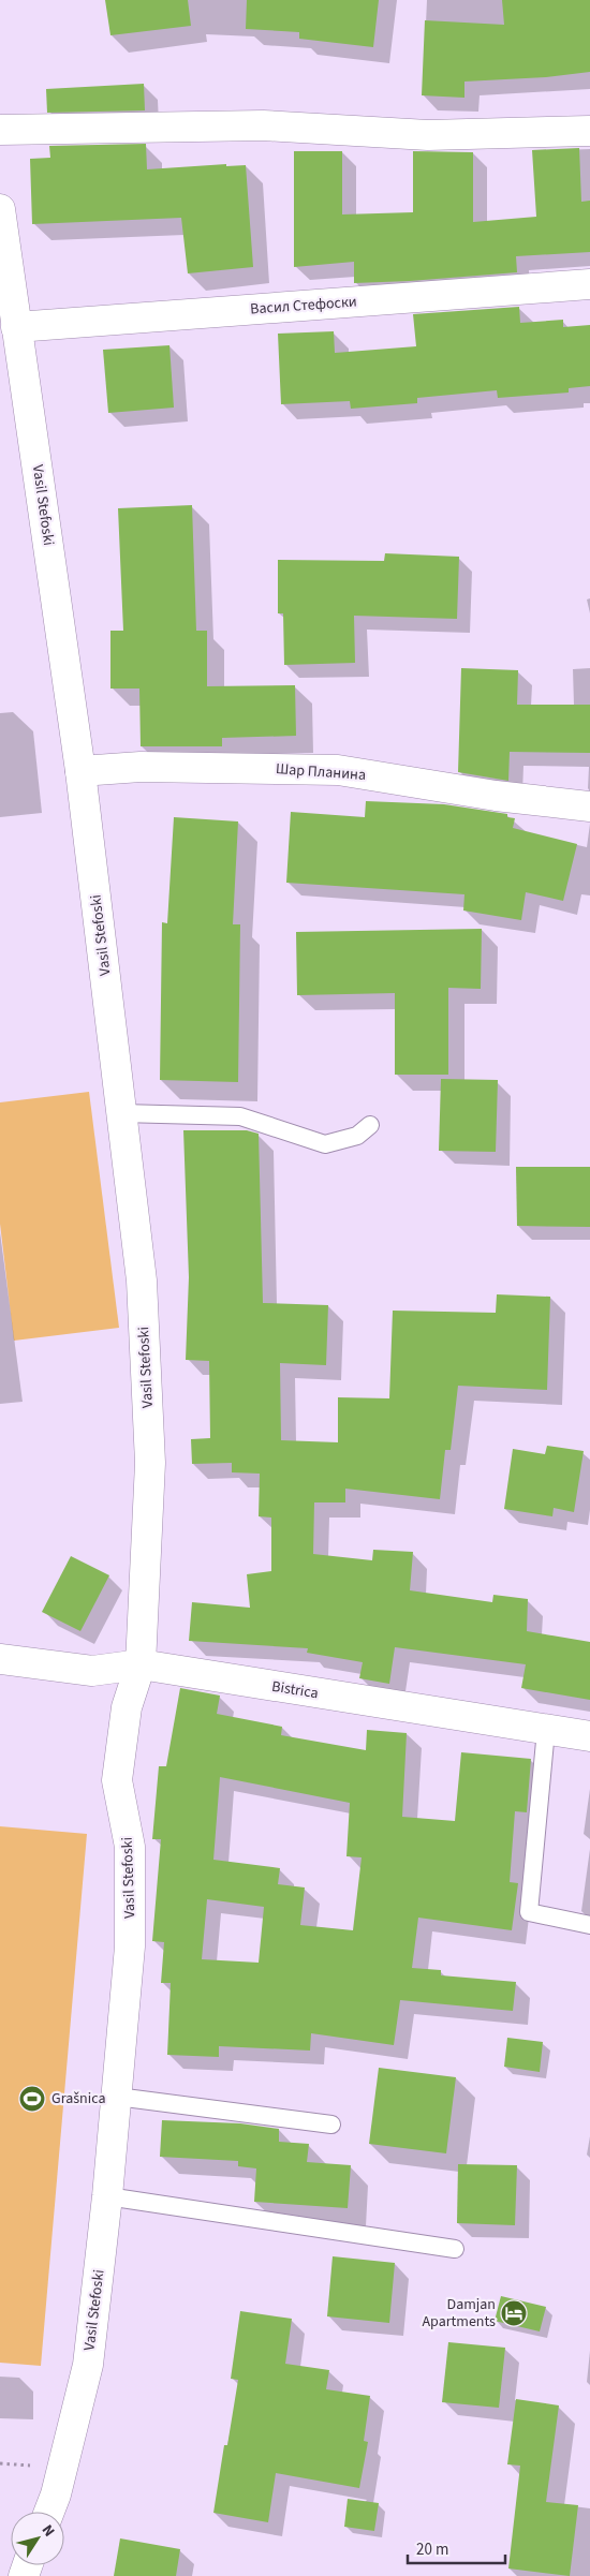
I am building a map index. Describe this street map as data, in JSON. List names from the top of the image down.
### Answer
{
  "streets": {
    "street": [
      "Васил Стефоски",
      "Vasil Stefoski",
      "Шар Планина",
      "Bistrica"
    ]
  },
  "crossings": [
    ["Васил Стефоски", "Vasil Stefoski"],
    ["Vasil Stefoski", "Шар Планина"],
    ["Vasil Stefoski", "Bistrica"]
  ],
  "places": {
    "sports": ["Grašnica"],
    "hotel": ["Damjan Apartments"]
  },
  "scale_bar": "20 m",
  "north": "top right"
}
